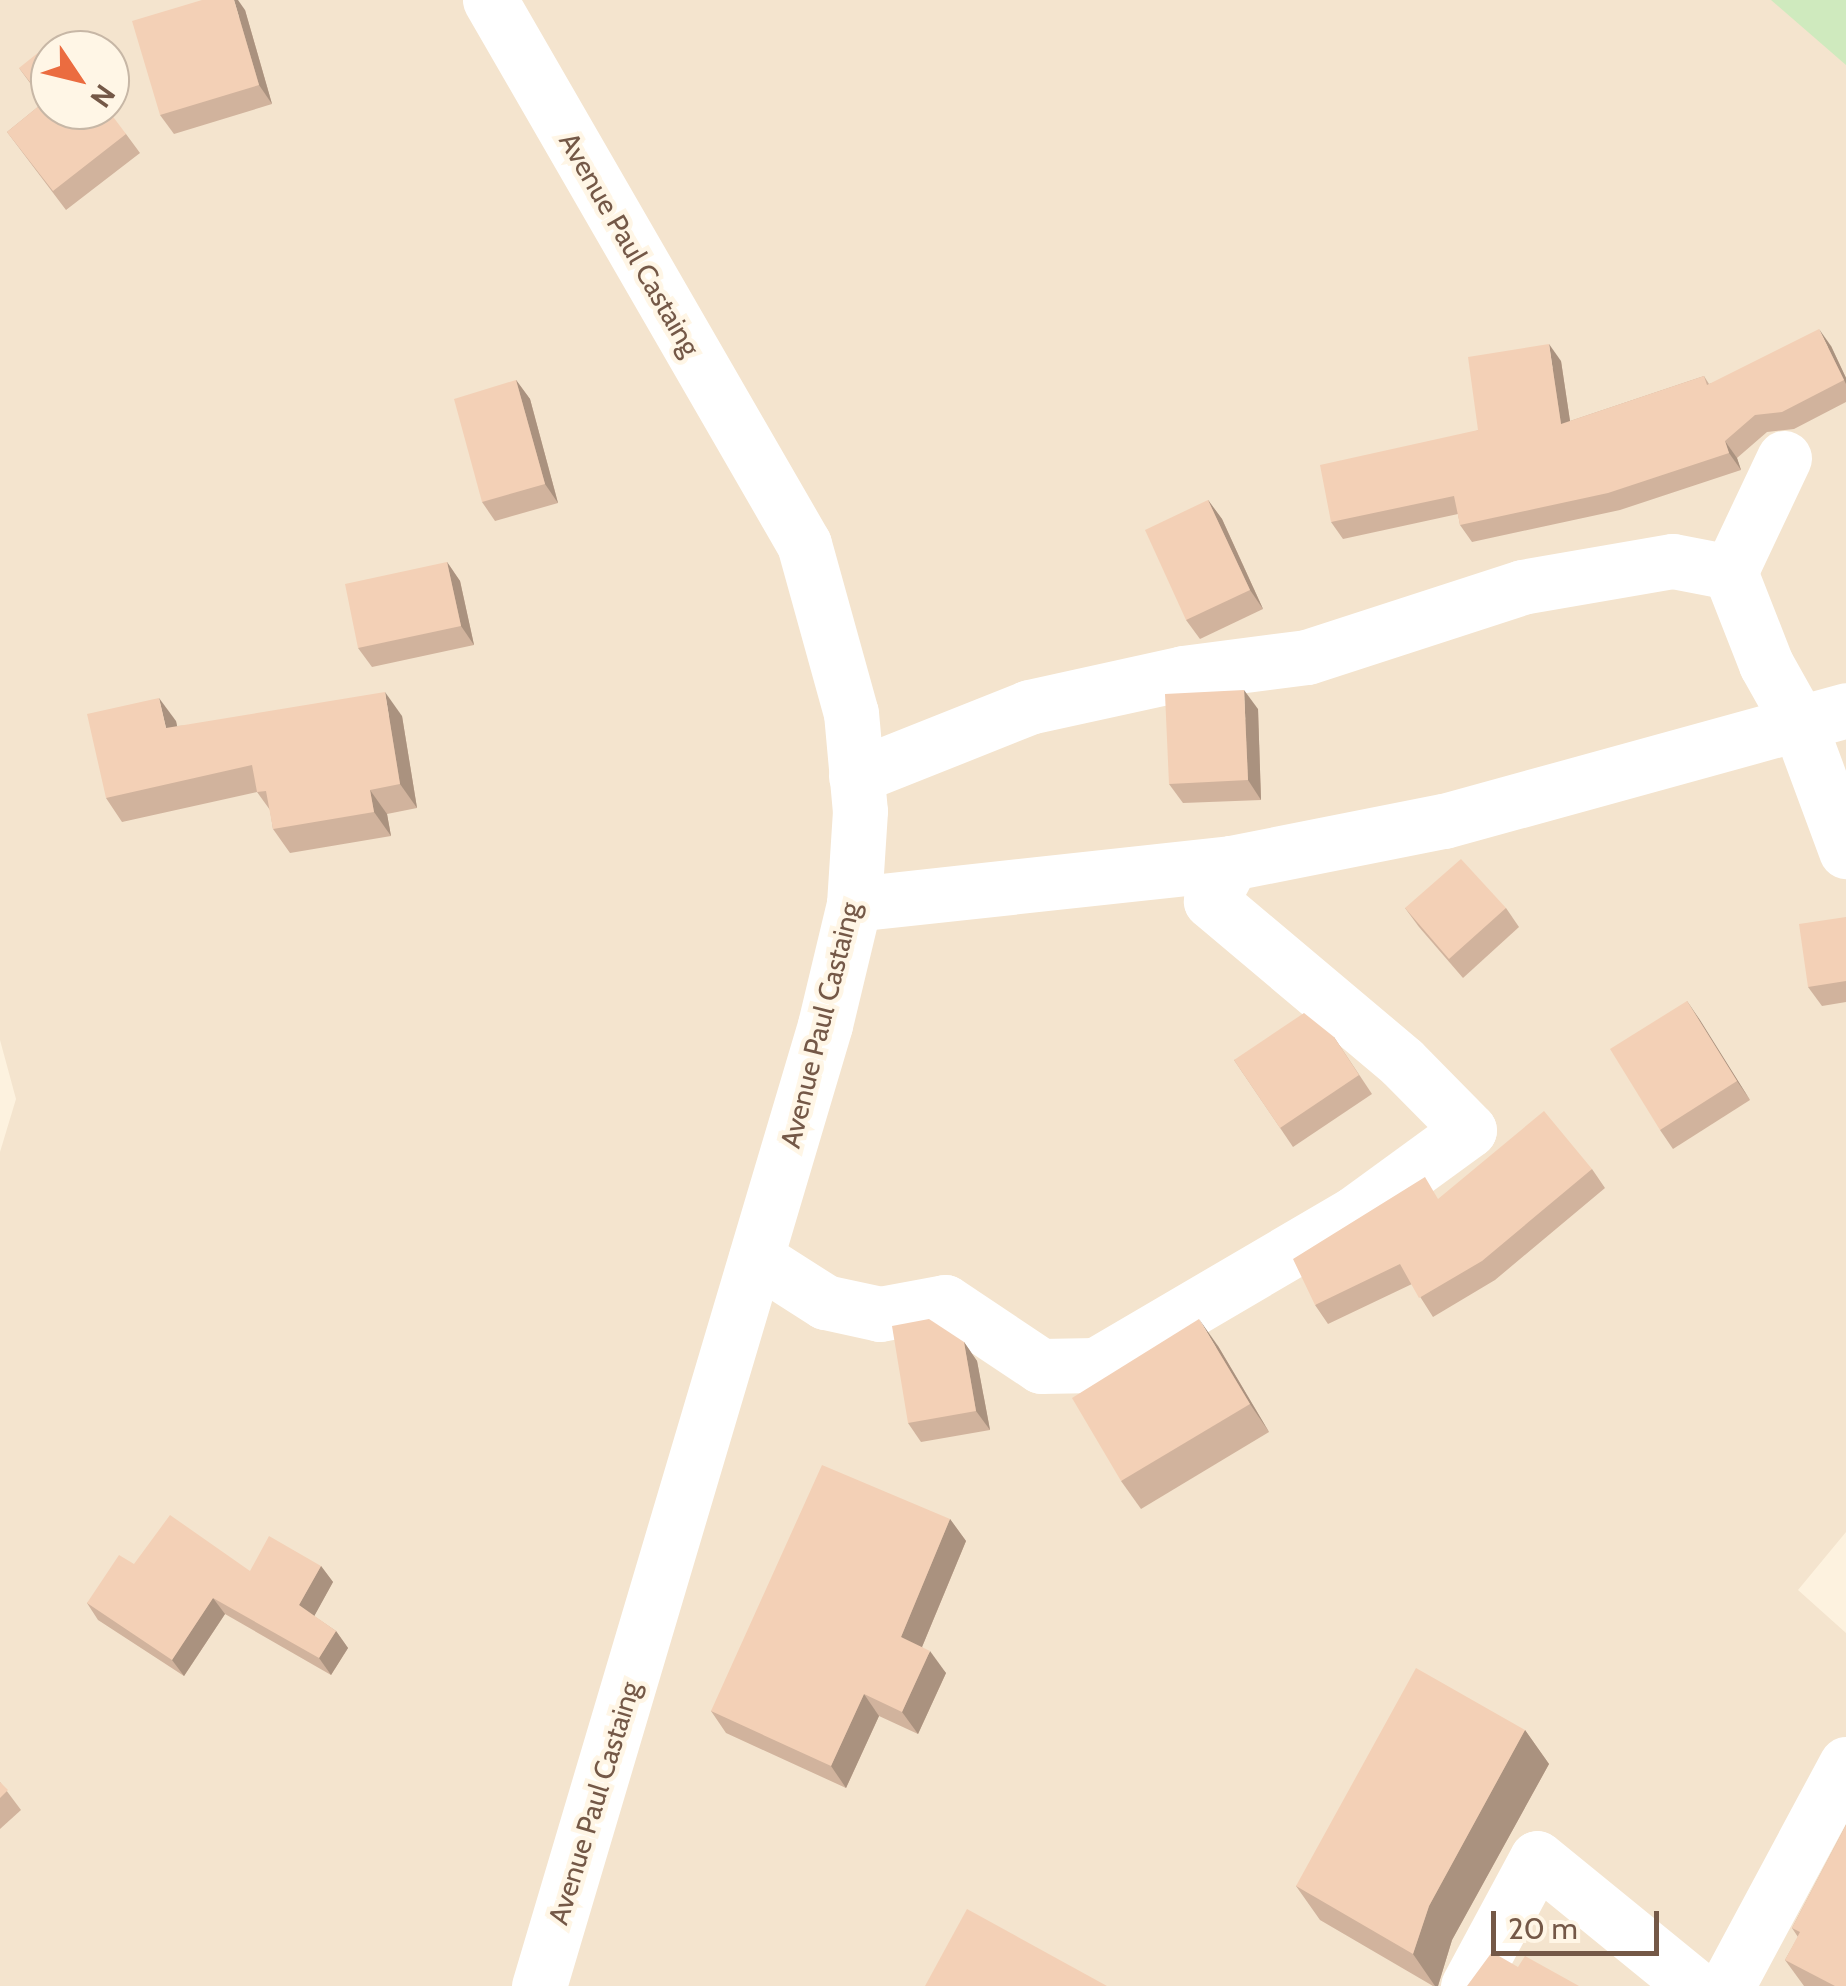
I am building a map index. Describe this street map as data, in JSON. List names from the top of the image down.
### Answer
{
  "streets": {
    "street": ["Avenue Paul Castaing"]
  },
  "scale_bar": "20 m",
  "north": "bottom right"
}
